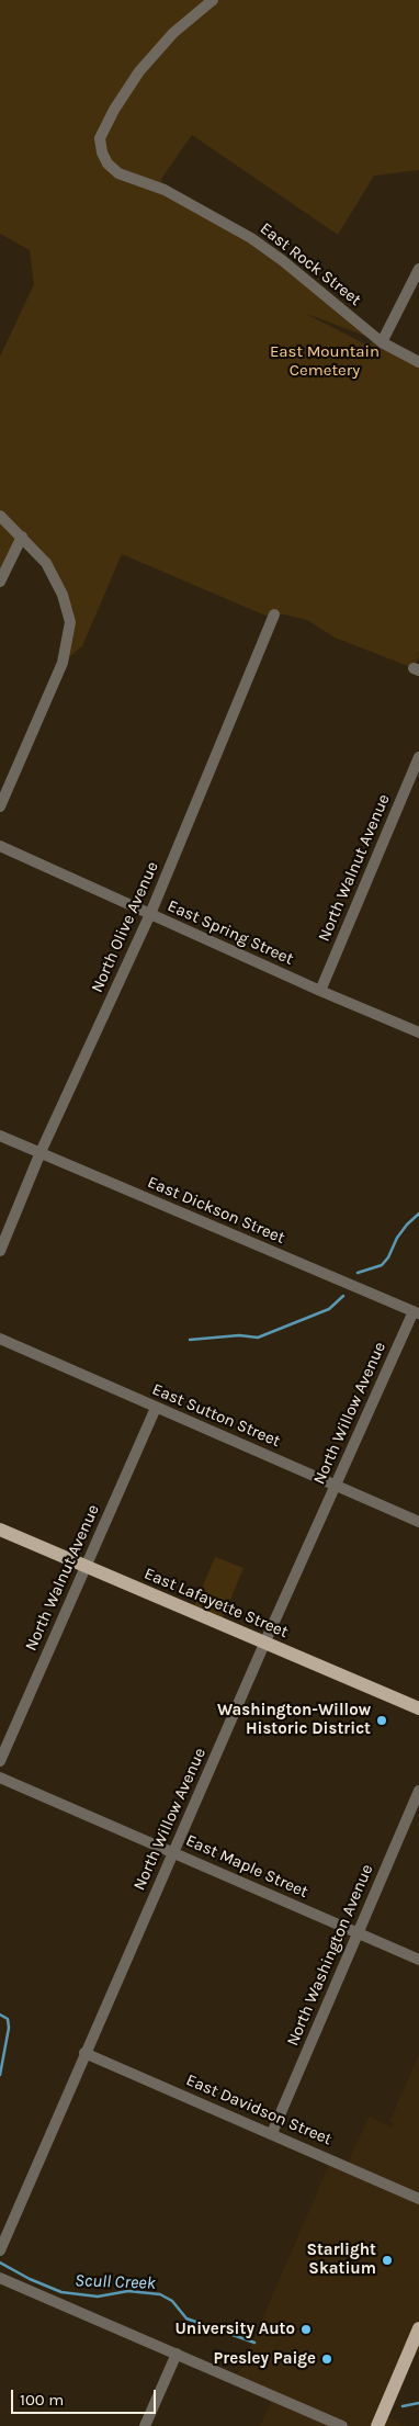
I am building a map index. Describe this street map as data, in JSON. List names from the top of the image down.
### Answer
{
  "streets": {
    "main road": ["East Lafayette Street"],
    "street": [
      "East Rock Street",
      "North Walnut Avenue",
      "North Olive Avenue",
      "East Spring Street",
      "East Dickson Street",
      "North Willow Avenue",
      "East Sutton Street",
      "East Maple Street",
      "North Washington Avenue",
      "East Davidson Street"
    ]
  },
  "crossings": [
    ["North Walnut Avenue", "East Spring Street"],
    ["North Walnut Avenue", "East Sutton Street"],
    ["North Walnut Avenue", "East Lafayette Street"],
    ["North Olive Avenue", "East Spring Street"],
    ["North Olive Avenue", "East Dickson Street"],
    ["East Dickson Street", "North Willow Avenue"],
    ["North Willow Avenue", "East Sutton Street"],
    ["North Willow Avenue", "East Lafayette Street"],
    ["North Willow Avenue", "East Maple Street"],
    ["North Willow Avenue", "East Davidson Street"],
    ["East Maple Street", "North Washington Avenue"],
    ["North Washington Avenue", "East Davidson Street"]
  ],
  "water": ["Scull Creek"],
  "parks": ["East Mountain Cemetery"],
  "places": [
    "Washington-Willow Historic District",
    "Starlight Skatium",
    "University Auto",
    "Presley Paige"
  ],
  "scale_bar": "100 m"
}
